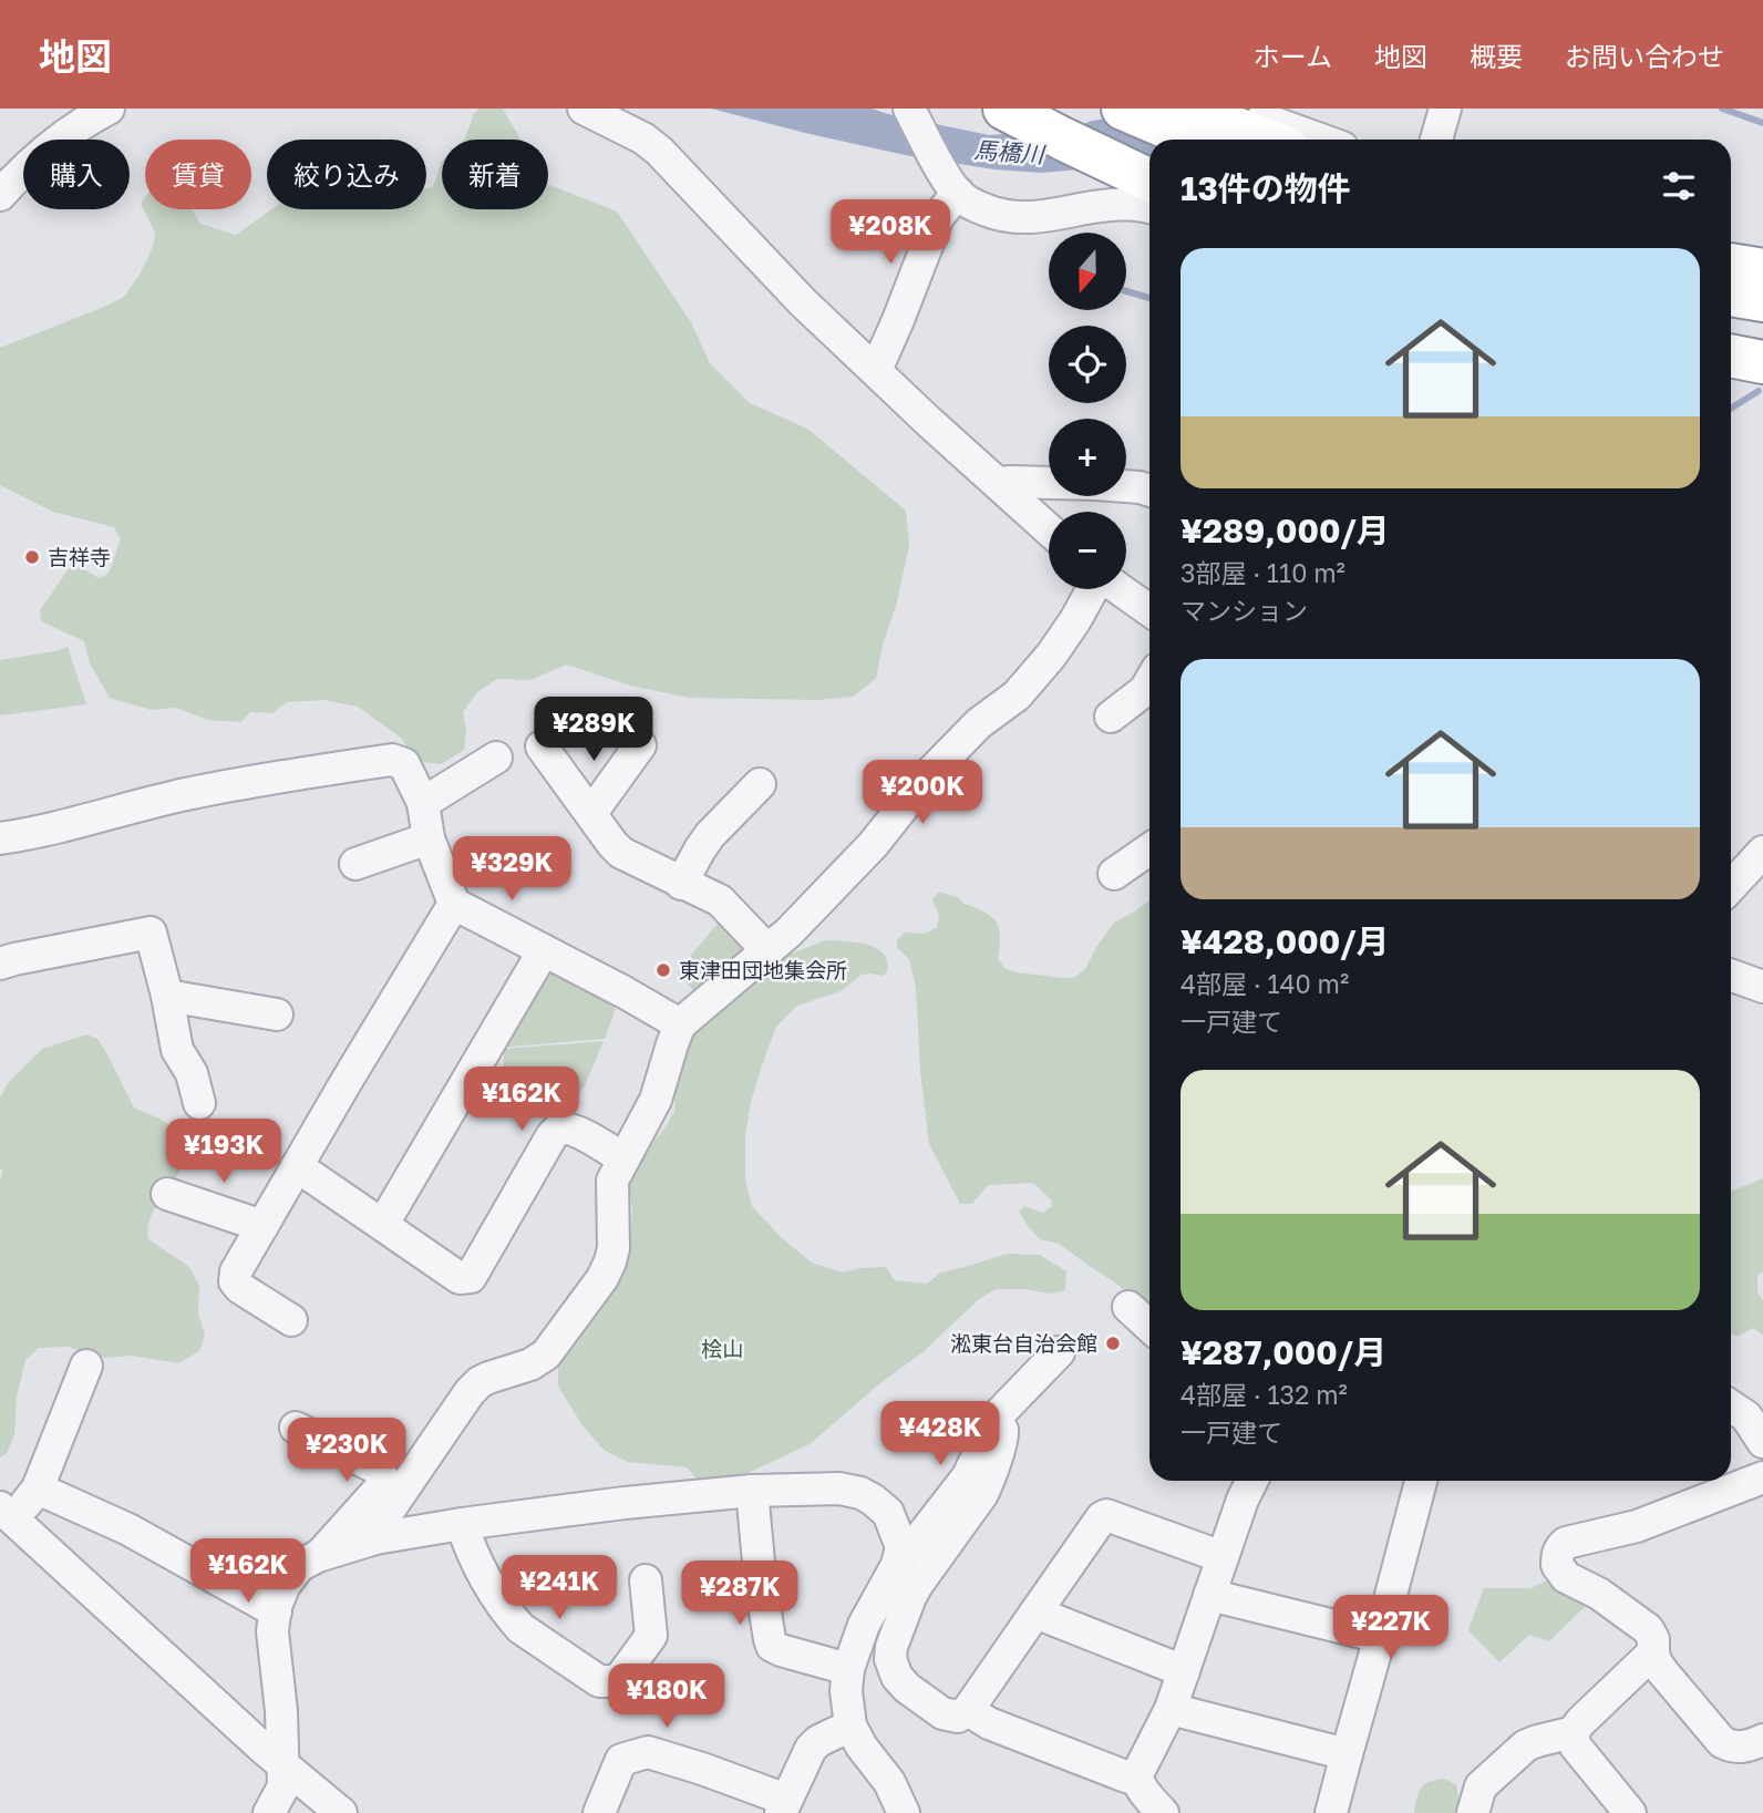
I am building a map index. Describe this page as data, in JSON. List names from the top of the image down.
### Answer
{
  "water": ["馬橋川"],
  "parks": ["桧山"],
  "places": ["吉祥寺", "東津田団地集会所", "淞東台自治会館"],
  "north": "bottom",
  "page": {
    "header": "地図",
    "nav": [
      "ホーム",
      "地図",
      "概要",
      "お問い合わせ"
    ],
    "chip": [
      "購入",
      "賃貸",
      "絞り込み",
      "新着"
    ],
    "heading": "13件の物件",
    "price": [
      "¥208K",
      "¥289K",
      "¥200K",
      "¥329K",
      "¥162K",
      "¥193K",
      "¥428K",
      "¥230K",
      "¥162K",
      "¥241K",
      "¥287K",
      "¥227K",
      "¥180K"
    ],
    "map_buttons": ["+", "−"],
    "list": [
      {
        "name": "¥289,000/月",
        "note": "3部屋 · 110 m² · マンション"
      },
      {
        "name": "¥428,000/月",
        "note": "4部屋 · 140 m² · 一戸建て"
      },
      {
        "name": "¥287,000/月",
        "note": "4部屋 · 132 m² · 一戸建て"
      }
    ]
  }
}
